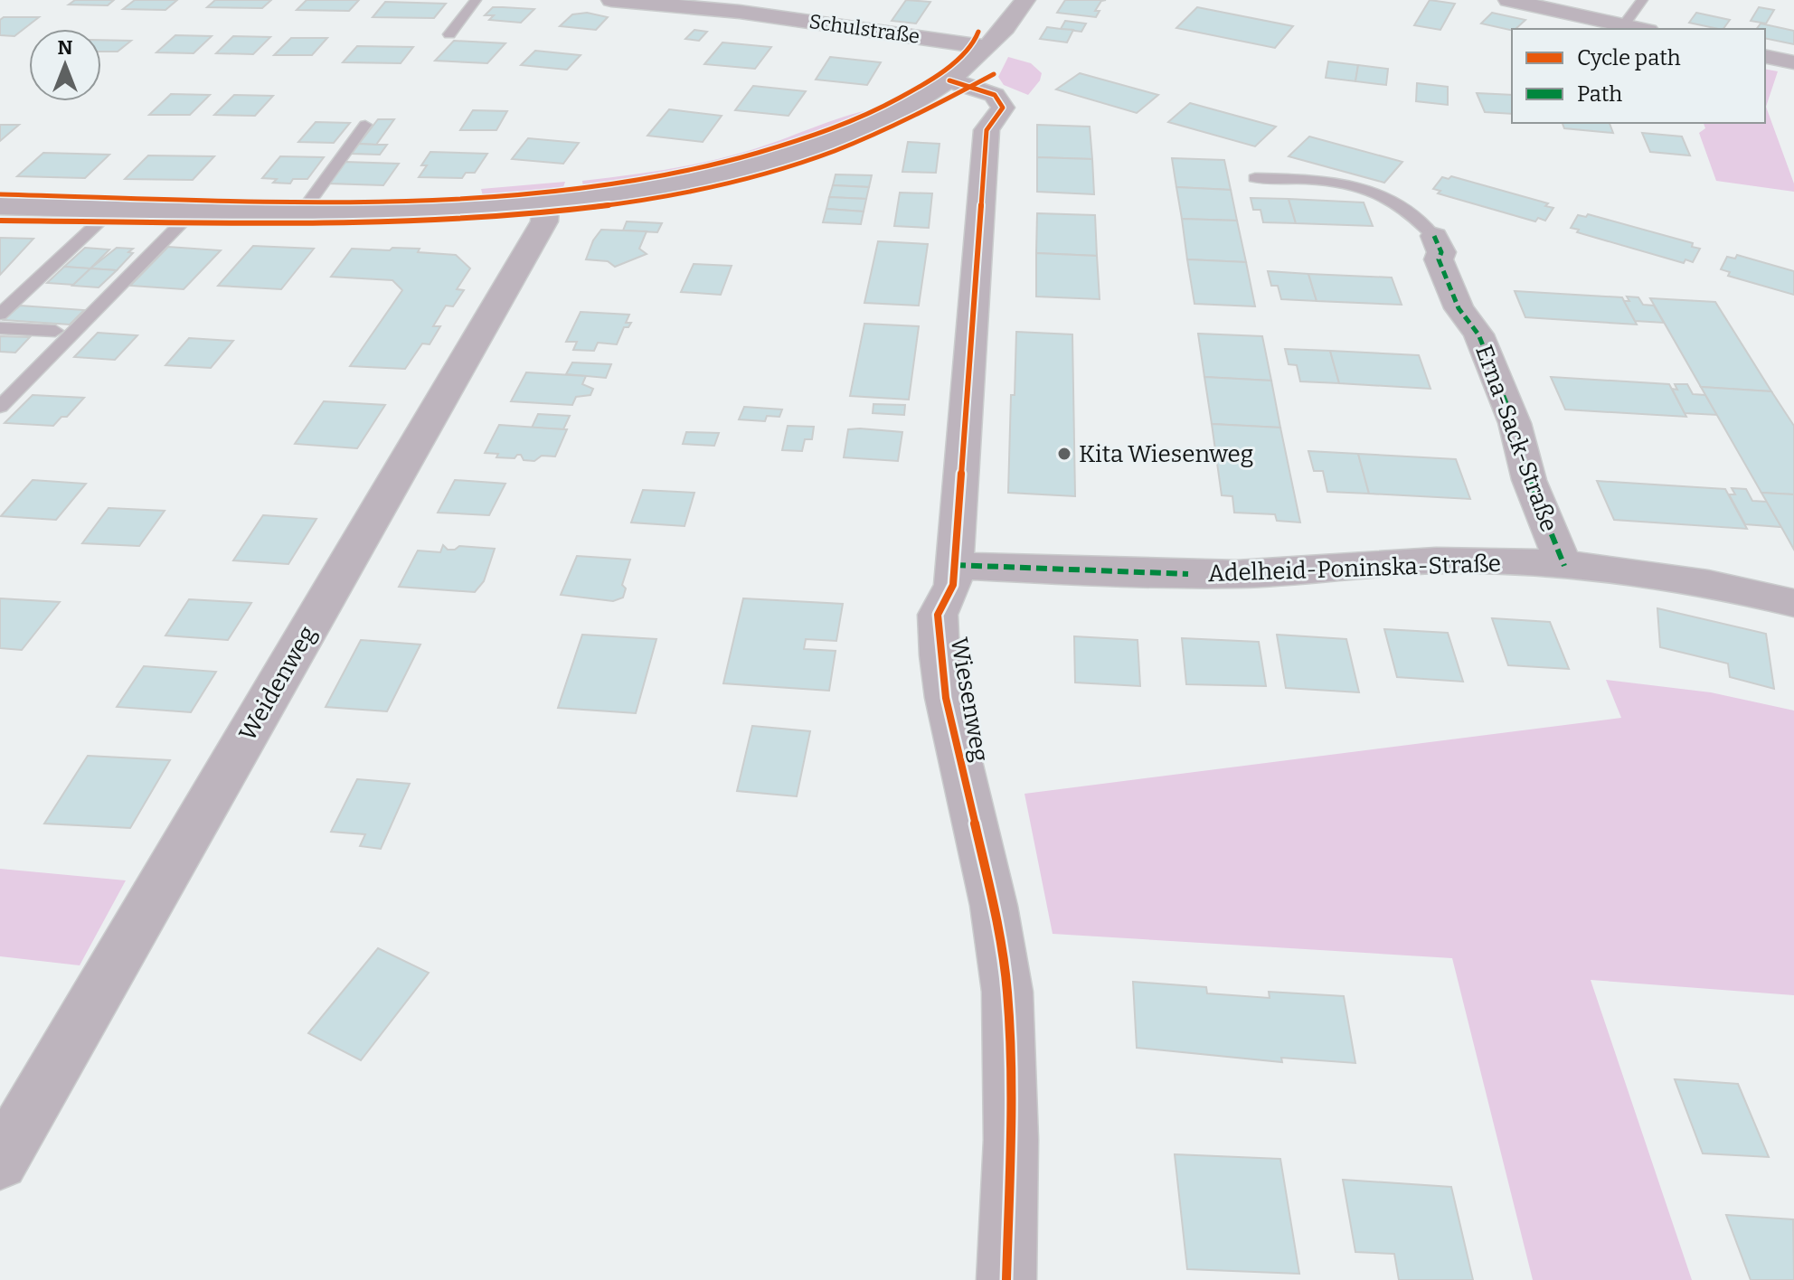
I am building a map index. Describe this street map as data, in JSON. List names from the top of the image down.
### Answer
{
  "streets": {
    "street": [
      "Schulstraße",
      "Erna-Sack-Straße",
      "Adelheid-Poninska-Straße",
      "Weidenweg",
      "Wiesenweg"
    ]
  },
  "crossings": [
    ["Erna-Sack-Straße", "Adelheid-Poninska-Straße"],
    ["Adelheid-Poninska-Straße", "Wiesenweg"]
  ],
  "places": ["Kita Wiesenweg"],
  "legend": ["Cycle path", "Path"],
  "north": "top"
}
